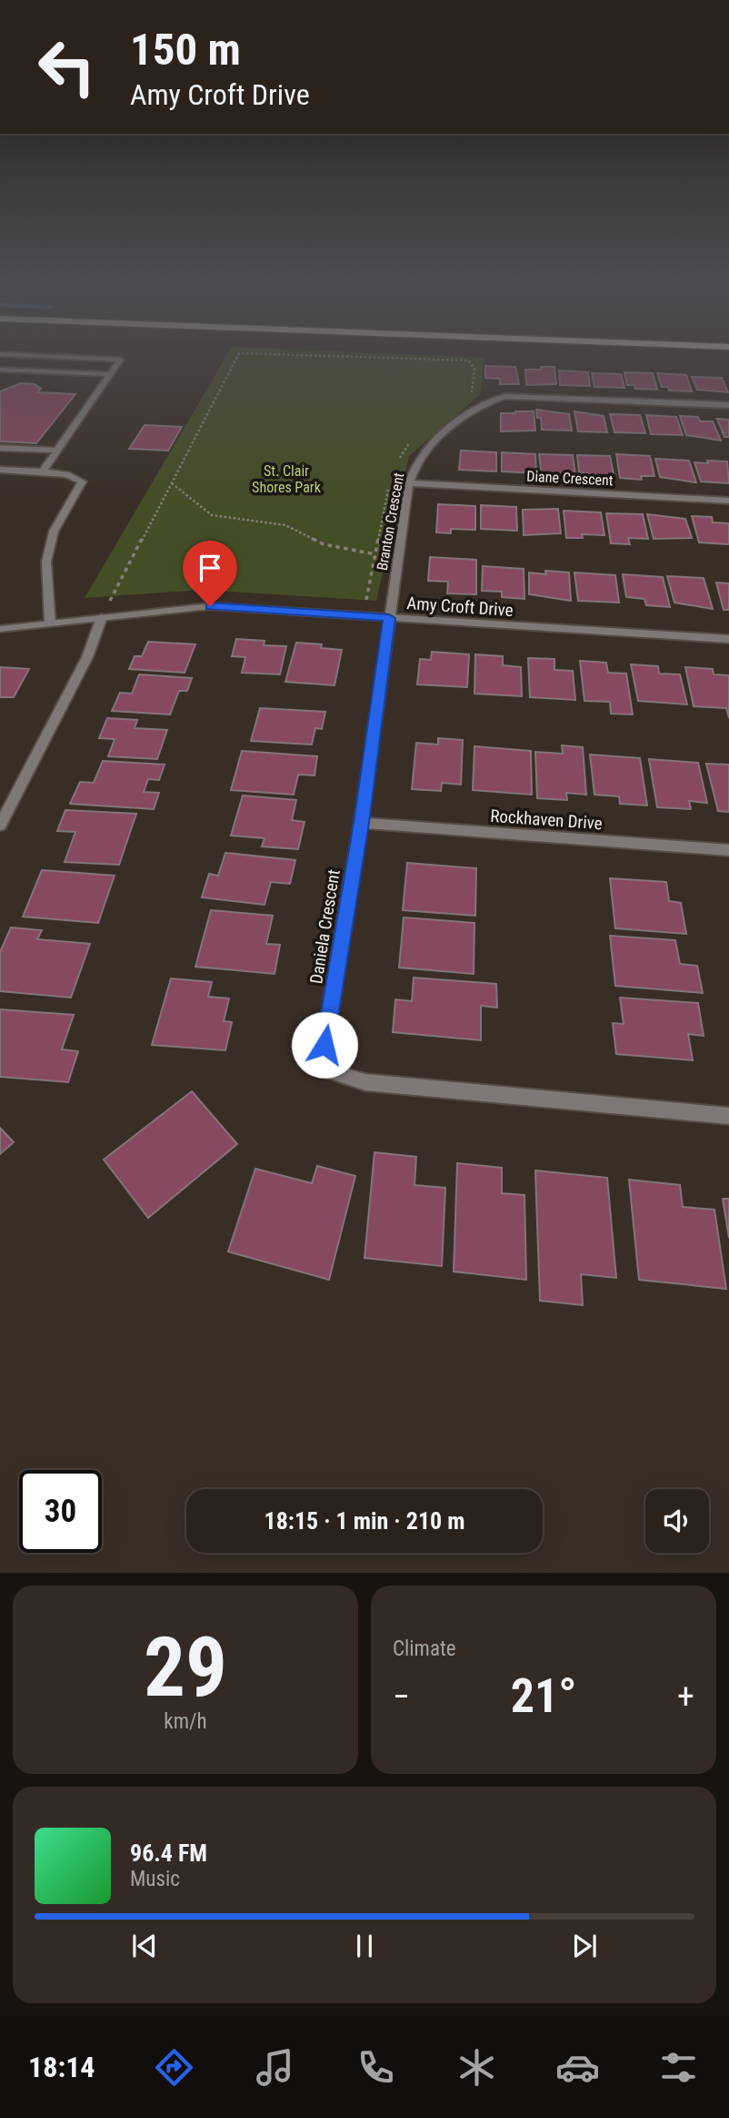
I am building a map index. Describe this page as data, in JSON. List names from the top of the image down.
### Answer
{
  "streets": {
    "street": [
      "Diane Crescent",
      "Branton Crescent",
      "Amy Croft Drive",
      "Rockhaven Drive",
      "Daniela Crescent"
    ]
  },
  "crossings": [
    ["Diane Crescent", "Branton Crescent"],
    ["Branton Crescent", "Amy Croft Drive"],
    ["Branton Crescent", "Daniela Crescent"],
    ["Amy Croft Drive", "Daniela Crescent"],
    ["Rockhaven Drive", "Daniela Crescent"]
  ],
  "parks": ["St. Clair Shores Park"],
  "page": {
    "turn": ["150 m", "Amy Croft Drive"],
    "limit": "30",
    "trip": "18:15 · 1 min · 210 m",
    "tile": [
      ["29", "km/h"],
      "Climate"
    ],
    "heat": ["−", "21°", "+"],
    "song": ["96.4 FM", "Music"],
    "tabs": "18:14"
  }
}
